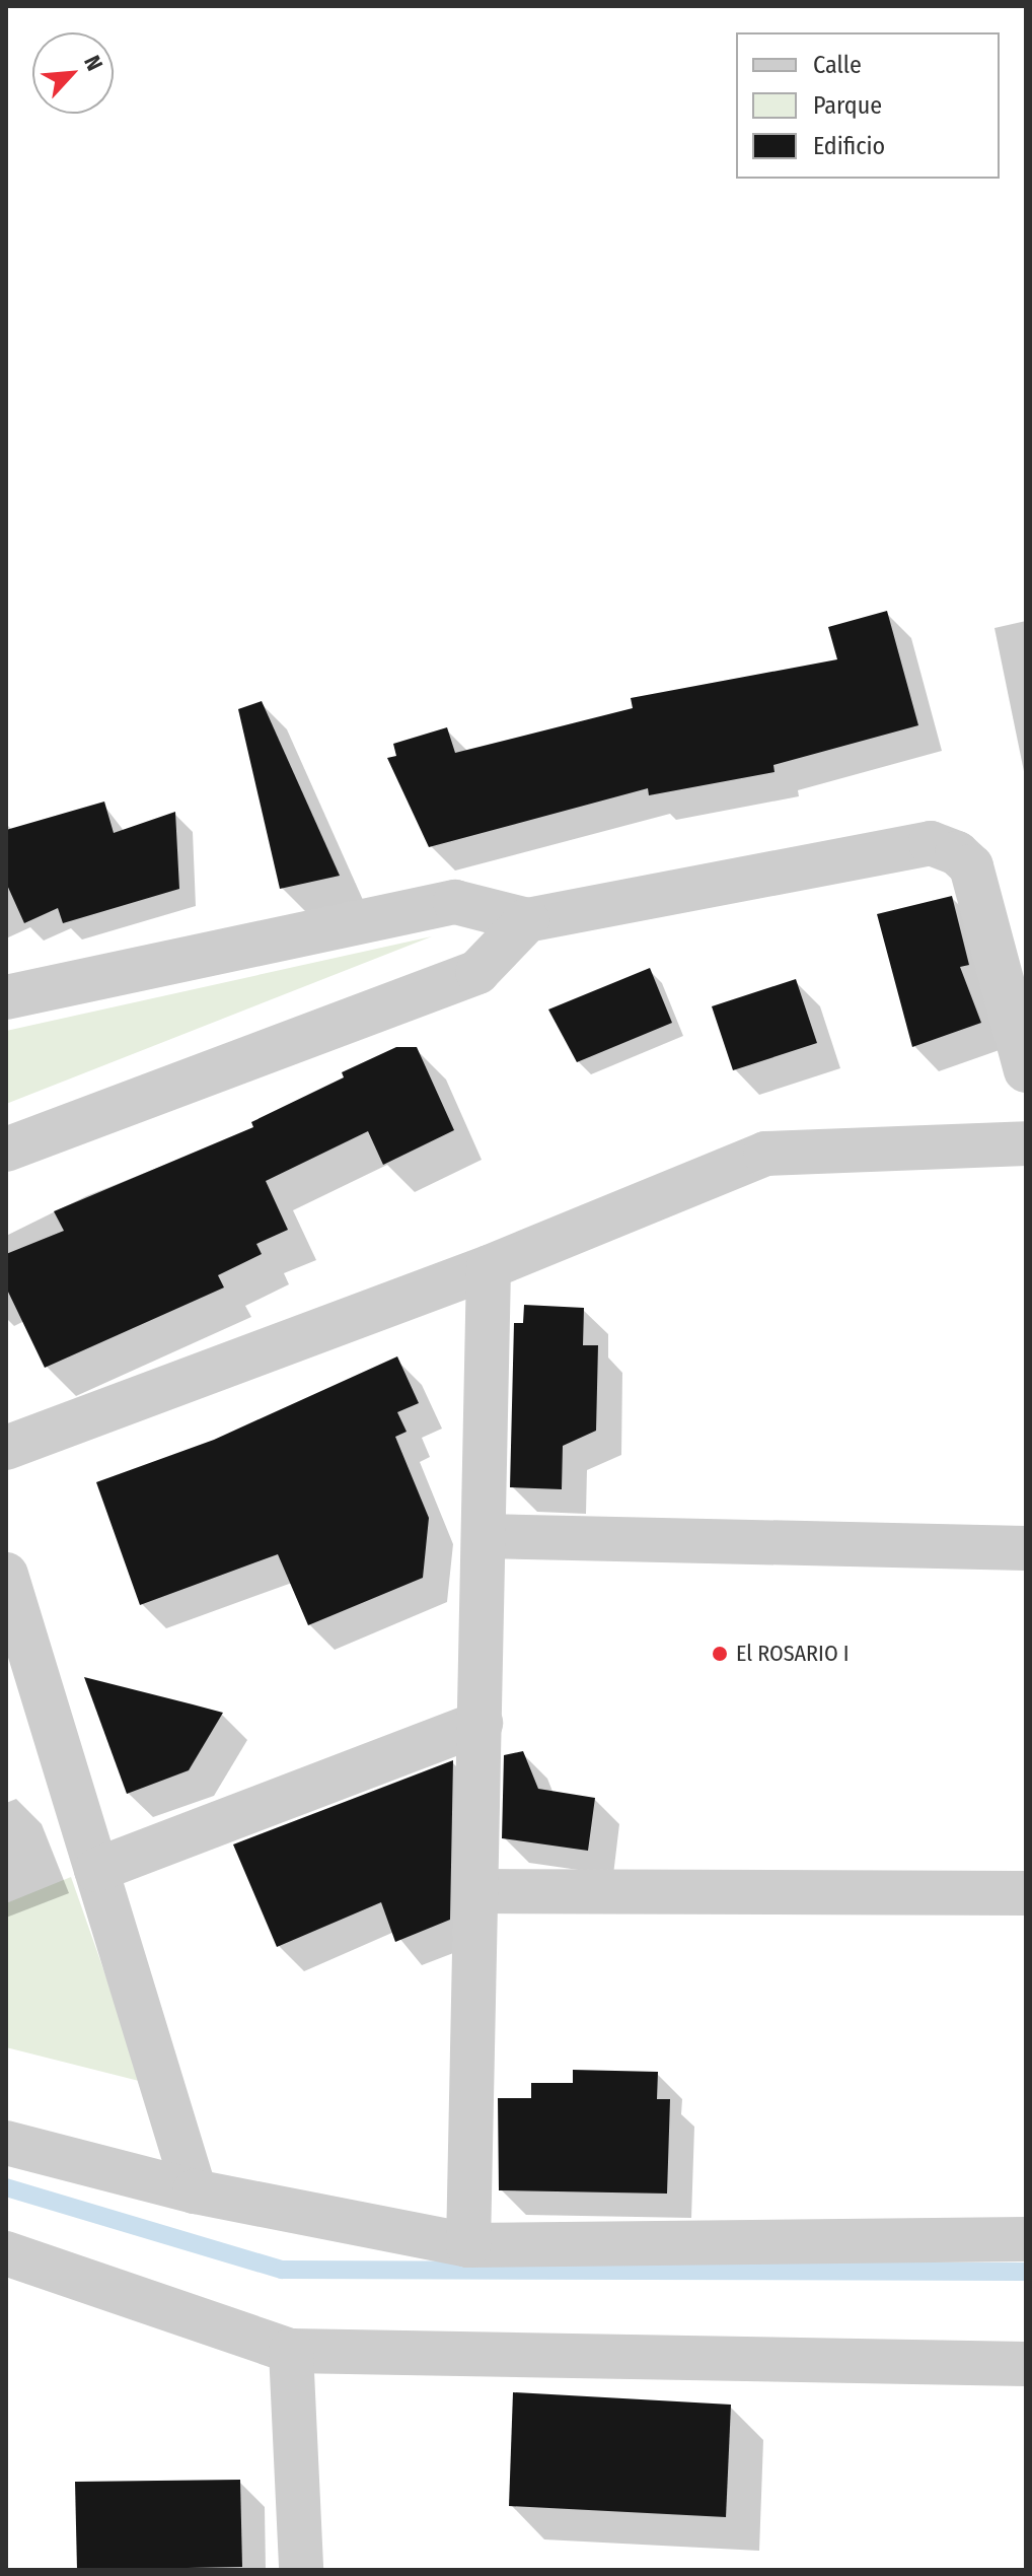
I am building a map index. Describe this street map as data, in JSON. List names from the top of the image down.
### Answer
{
  "places": ["El ROSARIO I"],
  "legend": ["Calle", "Parque", "Edificio"],
  "north": "top right"
}
